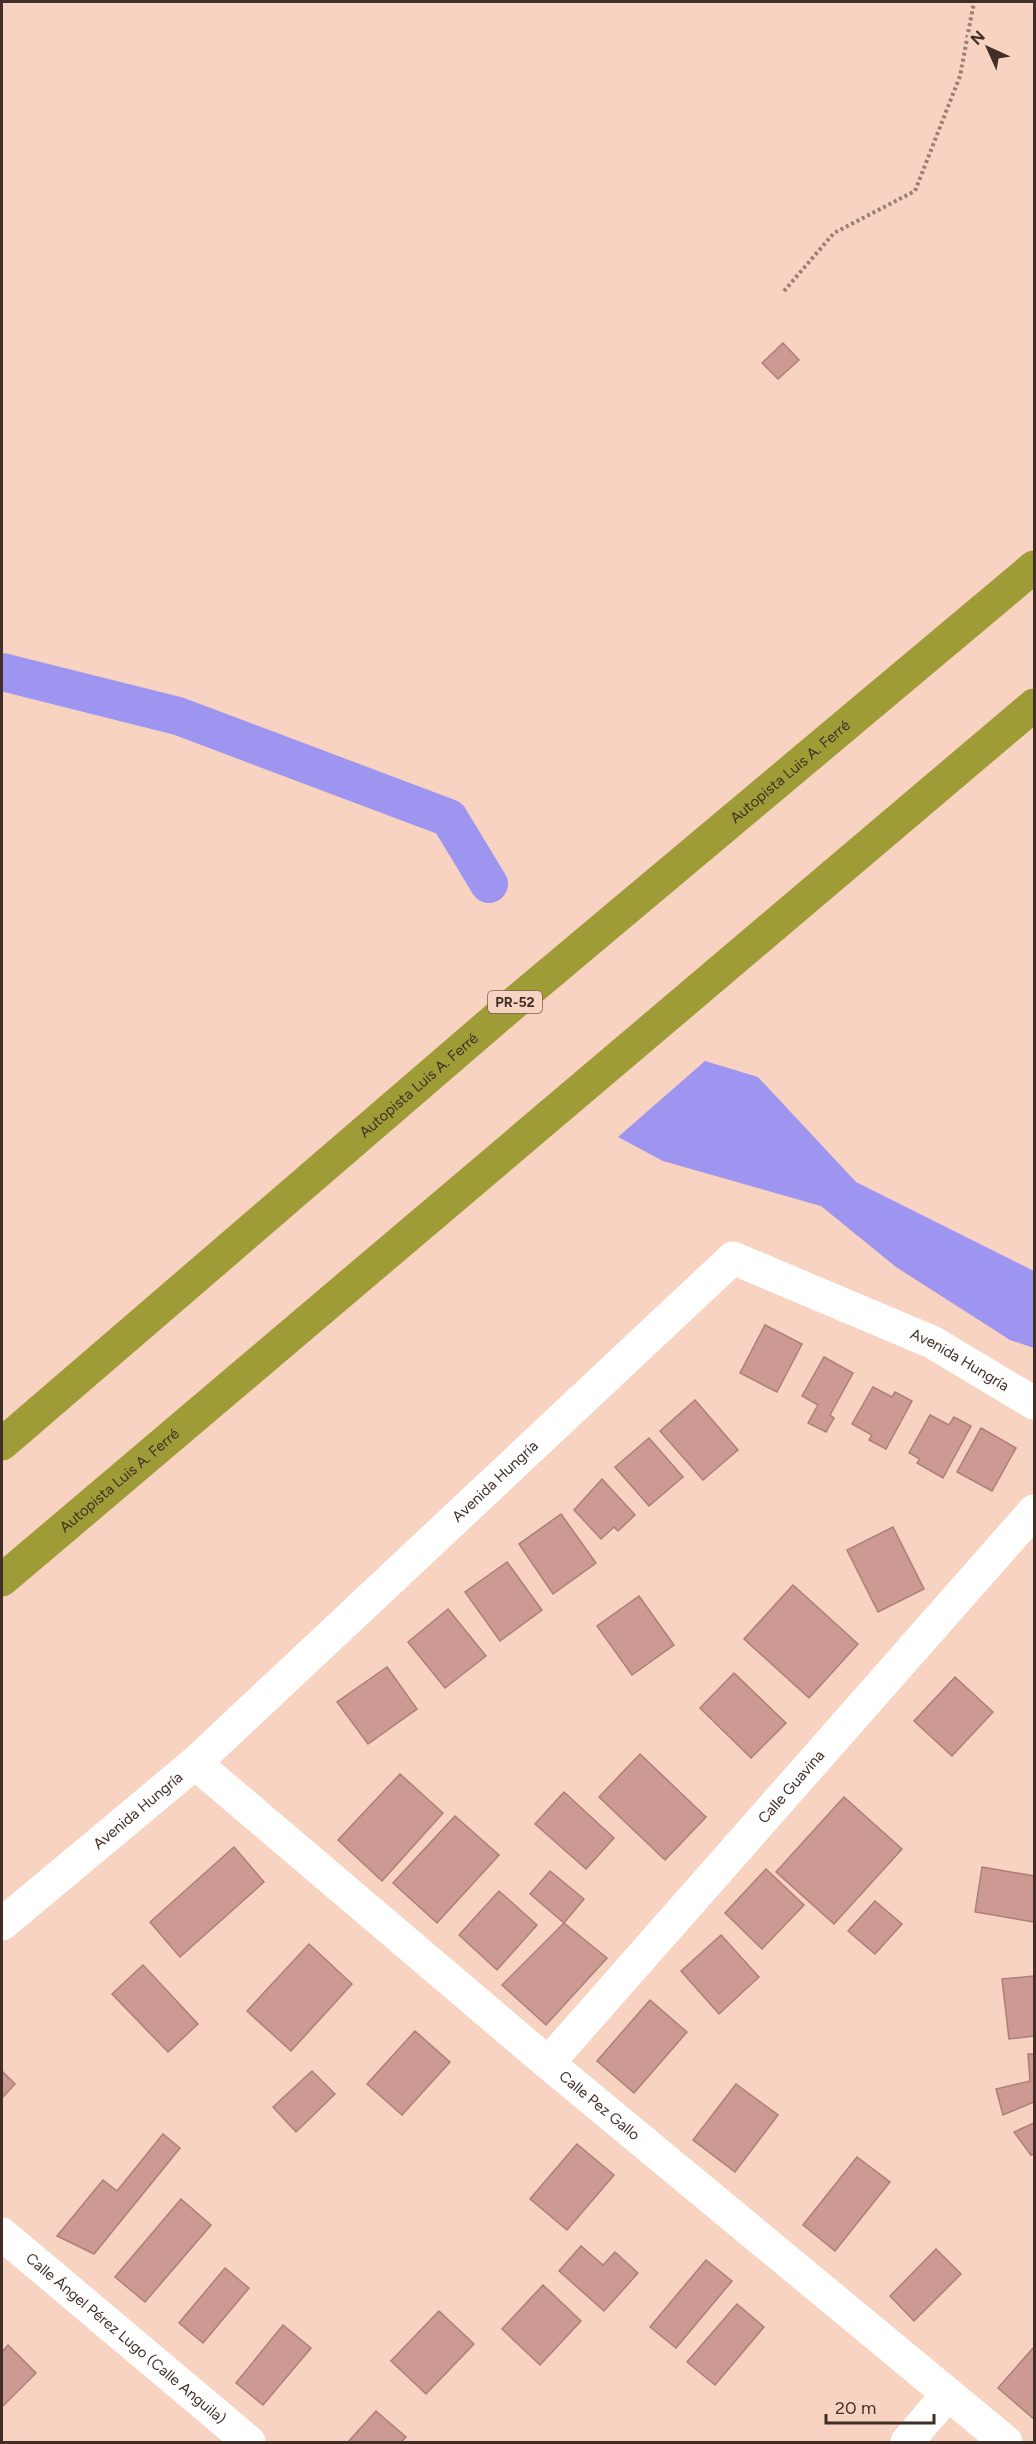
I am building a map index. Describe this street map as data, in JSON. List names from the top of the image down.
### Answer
{
  "streets": {
    "highway": ["Autopista Luis A. Ferré", "PR-52"],
    "street": [
      "Avenida Hungría",
      "Calle Guavina",
      "Calle Pez Gallo",
      "Calle Ángel Pérez Lugo (Calle Anguila)"
    ]
  },
  "crossings": [
    ["Avenida Hungría", "Calle Pez Gallo"],
    ["Calle Guavina", "Calle Pez Gallo"]
  ],
  "scale_bar": "20 m",
  "north": "top left"
}
